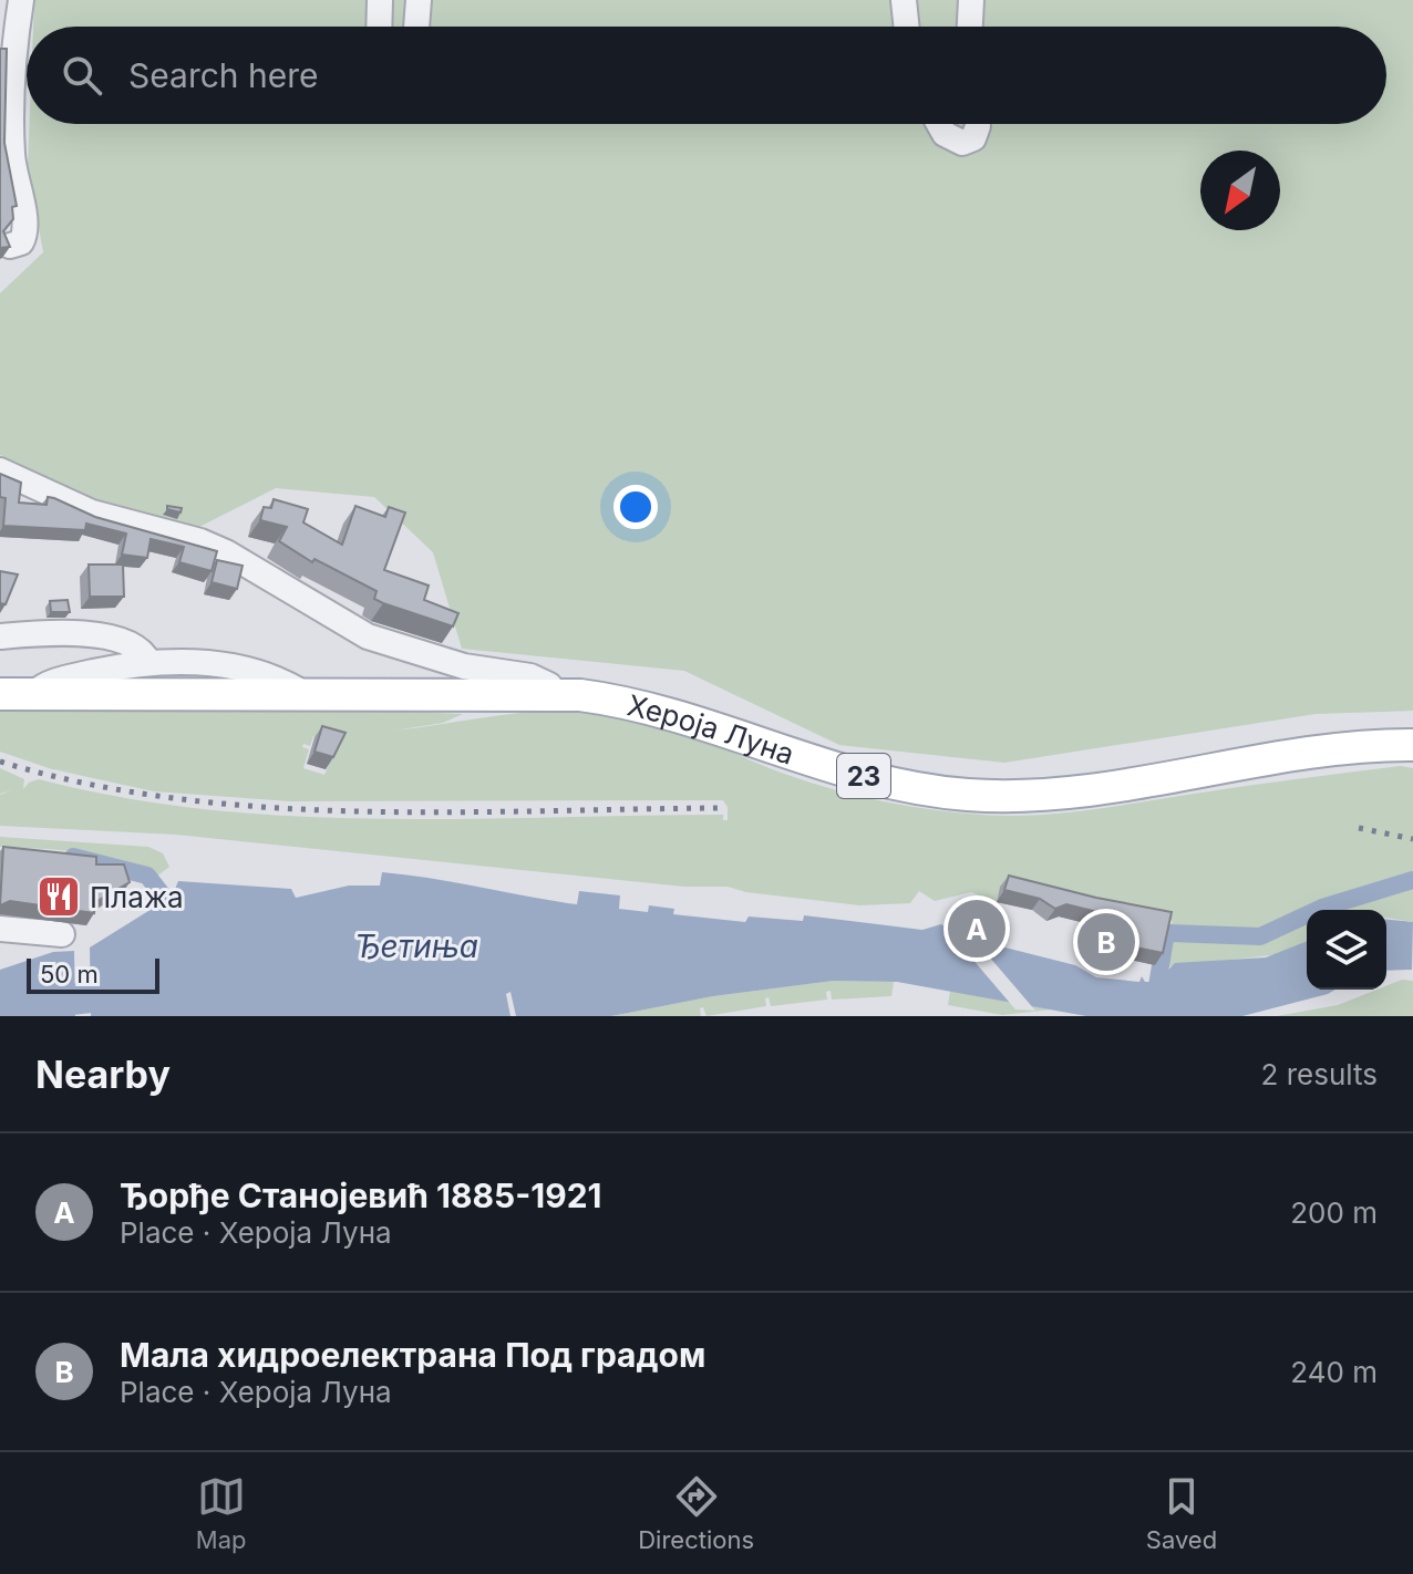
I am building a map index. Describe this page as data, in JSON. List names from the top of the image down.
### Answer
{
  "streets": {
    "main road": ["Хероја Луна", "23"]
  },
  "water": ["Ђетиња"],
  "places": {
    "restaurant": ["Плажа"]
  },
  "scale_bar": "50 m",
  "north": "bottom left",
  "page": {
    "search": "Search here",
    "pins": ["A", "B"],
    "scale": "50 m",
    "heading": ["Nearby", "2 results"],
    "list": [
      {
        "mark": "A",
        "name": "Ђорђе Станојевић 1885-1921",
        "note": "Place · Хероја Луна",
        "value": "200 m"
      },
      {
        "mark": "B",
        "name": "Мала хидроелектрана Под градом",
        "note": "Place · Хероја Луна",
        "value": "240 m"
      }
    ],
    "nav": ["Map", "Directions", "Saved"]
  }
}
